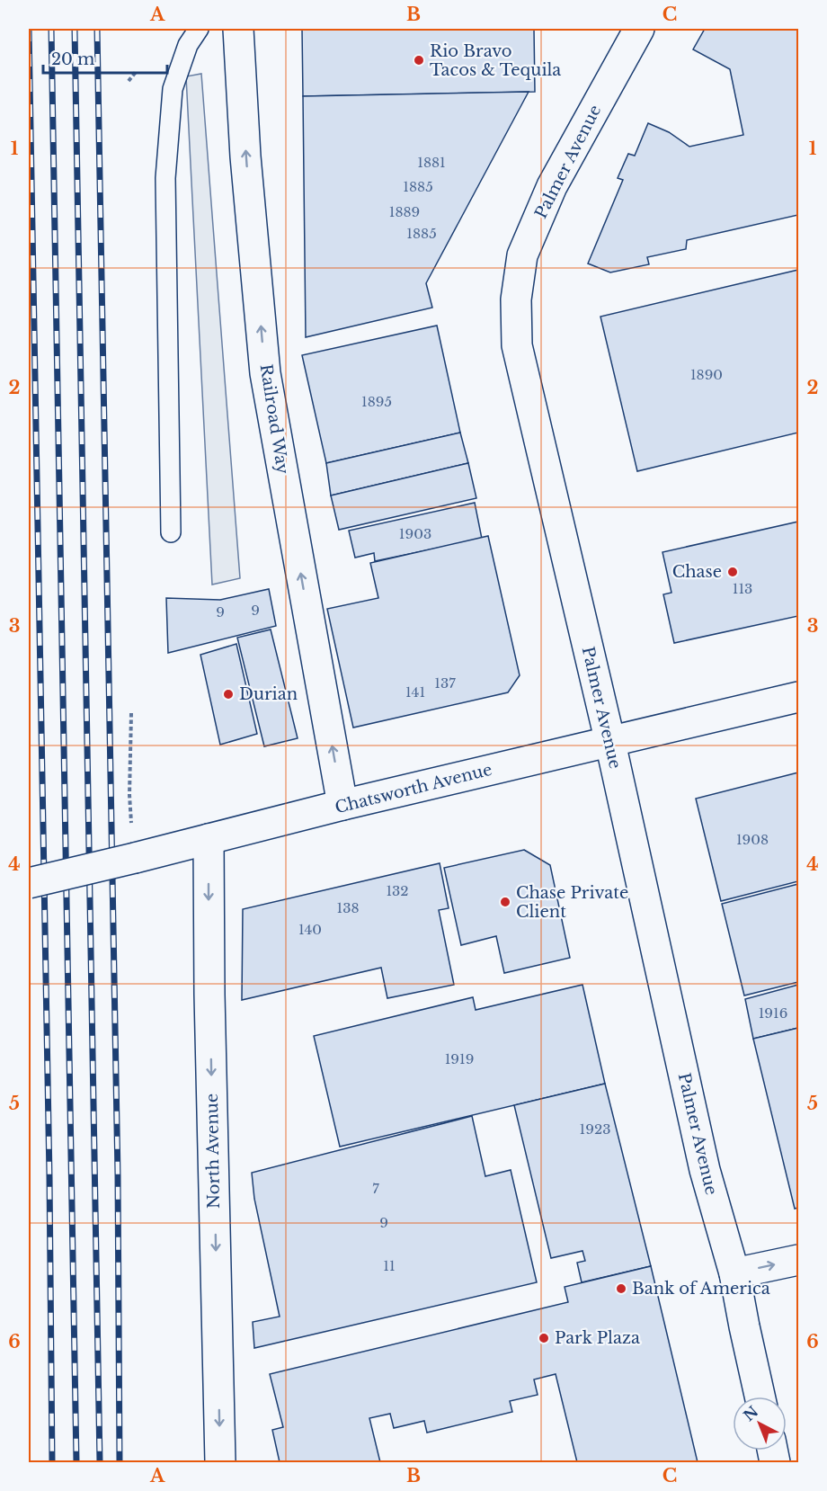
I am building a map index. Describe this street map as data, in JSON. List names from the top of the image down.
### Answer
{
  "streets": {
    "street": [
      "Palmer Avenue",
      "Railroad Way",
      "Chatsworth Avenue",
      "North Avenue"
    ]
  },
  "crossings": [
    ["Palmer Avenue", "Chatsworth Avenue"],
    ["Railroad Way", "Chatsworth Avenue"],
    ["Chatsworth Avenue", "North Avenue"]
  ],
  "one_way": ["Railroad Way", "North Avenue"],
  "places": [
    "Rio Bravo Tacos & Tequila",
    "Chase",
    "Durian",
    "Chase Private Client",
    "Bank of America",
    "Park Plaza"
  ],
  "house_numbers": [
    "1881",
    "1885",
    "1889",
    "1885",
    "1890",
    "1895",
    "1903",
    "113",
    "9",
    "9",
    "137",
    "141",
    "1908",
    "132",
    "138",
    "140",
    "1916",
    "1919",
    "1923",
    "7",
    "9",
    "11"
  ],
  "scale_bar": "20 m",
  "north": "top left",
  "grid": {
    "columns": ["A", "B", "C"],
    "rows": [
      "1",
      "2",
      "3",
      "4",
      "5",
      "6"
    ]
  }
}
